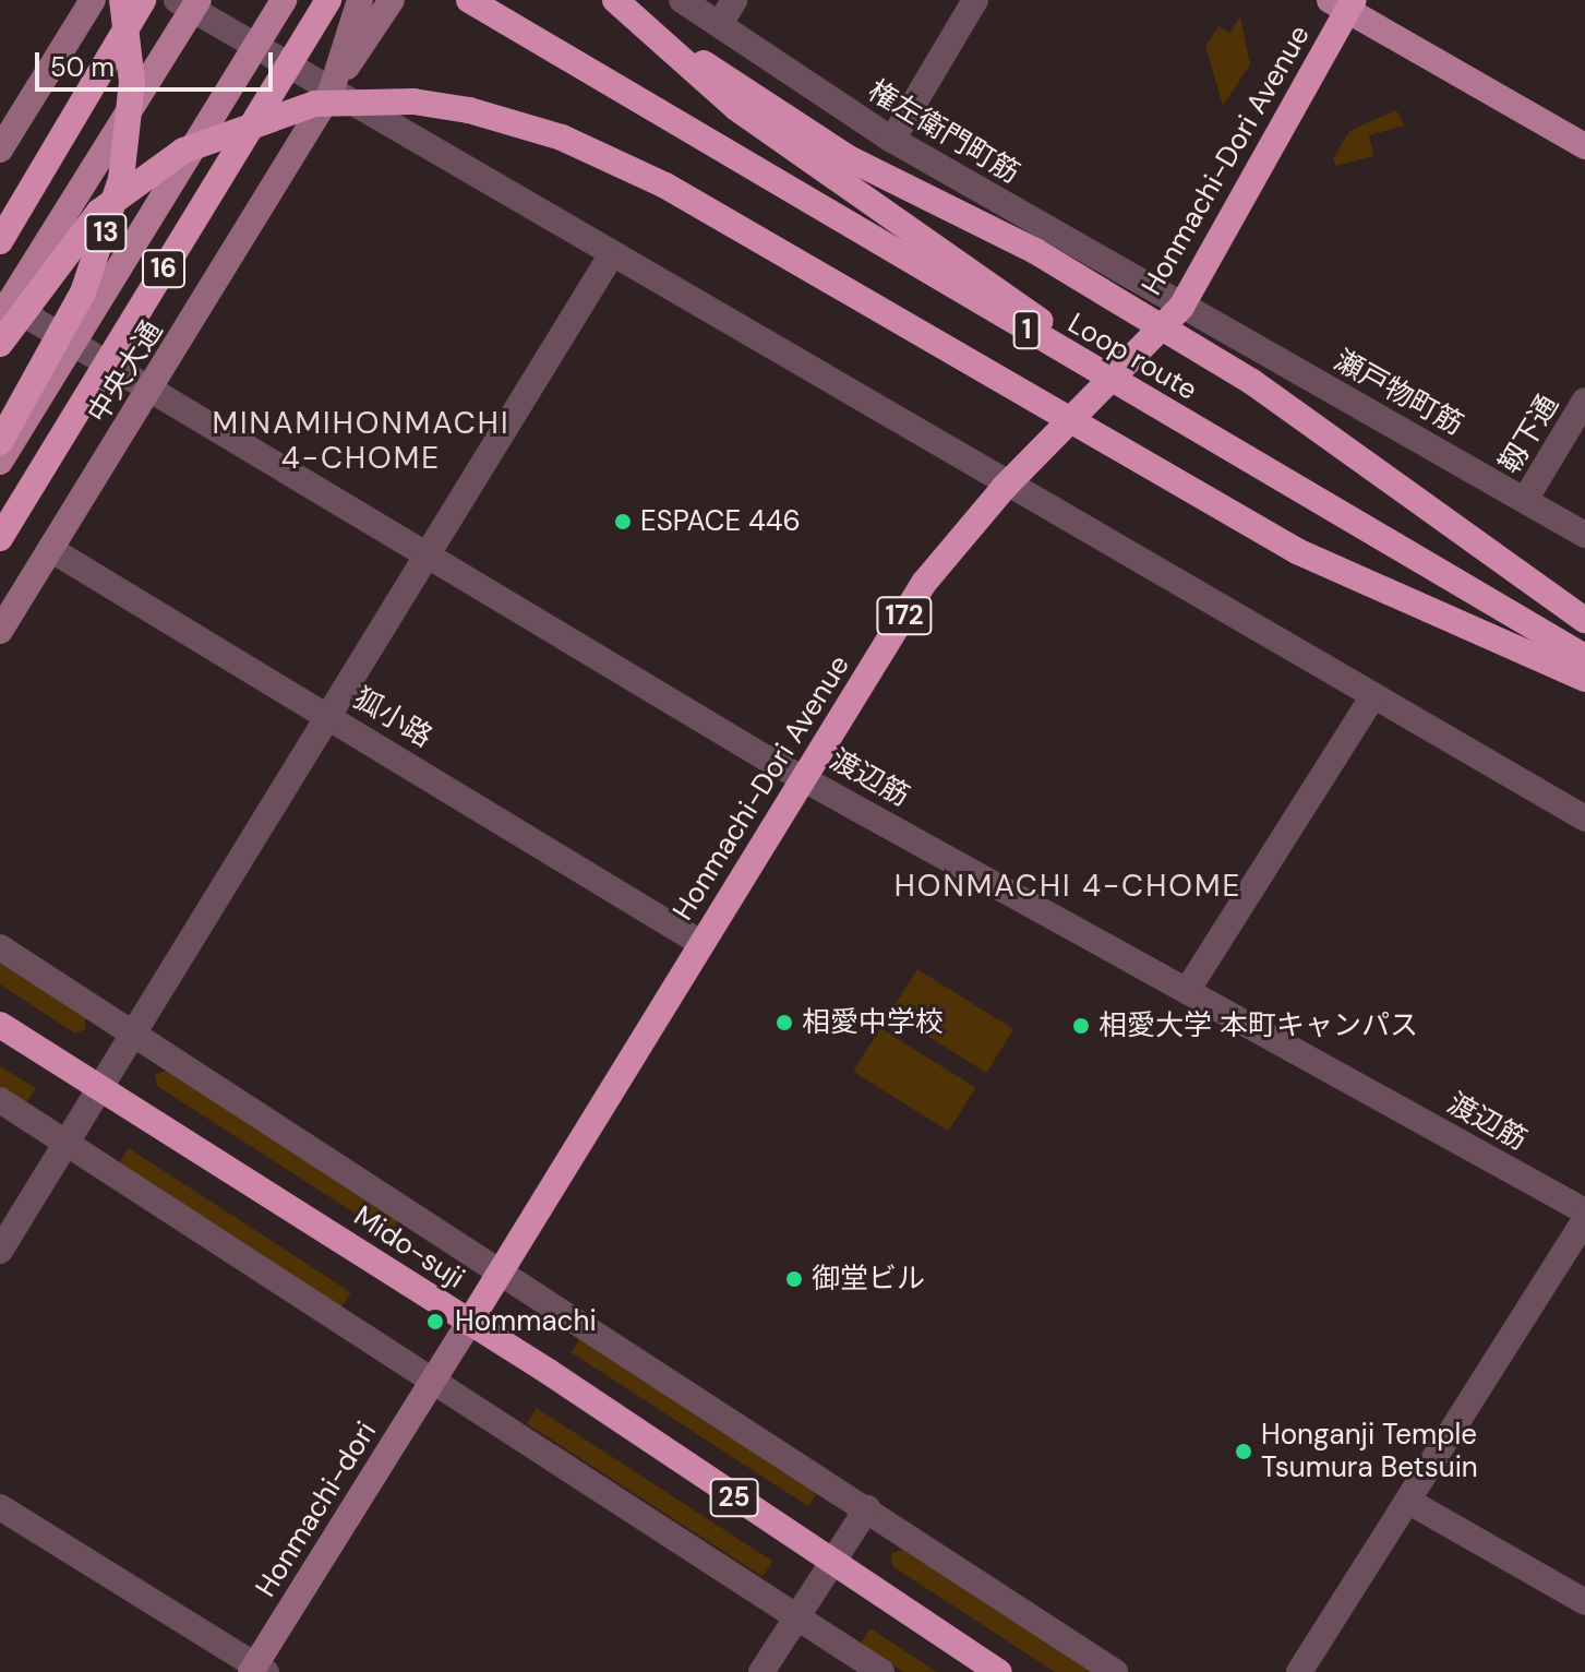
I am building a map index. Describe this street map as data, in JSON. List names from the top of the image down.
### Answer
{
  "streets": {
    "highway": [
      "Honmachi-Dori Avenue",
      "13",
      "16",
      "1",
      "Loop route",
      "172",
      "Mido-suji",
      "25"
    ],
    "street": [
      "権左衛門町筋",
      "中央大通",
      "瀬戸物町筋",
      "靱下通",
      "狐小路",
      "渡辺筋",
      "Honmachi-dori"
    ]
  },
  "crossings": [
    ["権左衛門町筋", "Honmachi-Dori Avenue"],
    ["権左衛門町筋", "瀬戸物町筋"],
    ["Honmachi-Dori Avenue", "瀬戸物町筋"],
    ["Honmachi-Dori Avenue", "狐小路"],
    ["Honmachi-Dori Avenue", "渡辺筋"],
    ["Honmachi-Dori Avenue", "Mido-suji"],
    ["Honmachi-Dori Avenue", "Honmachi-dori"],
    ["中央大通", "狐小路"],
    ["中央大通", "渡辺筋"],
    ["瀬戸物町筋", "靱下通"]
  ],
  "districts": ["MINAMIHONMACHI 4-CHOME", "HONMACHI 4-CHOME"],
  "places": [
    "ESPACE 446",
    "相愛中学校",
    "相愛大学 本町キャンパス",
    "御堂ビル",
    "Hommachi",
    "Honganji Temple Tsumura Betsuin"
  ],
  "scale_bar": "50 m"
}
